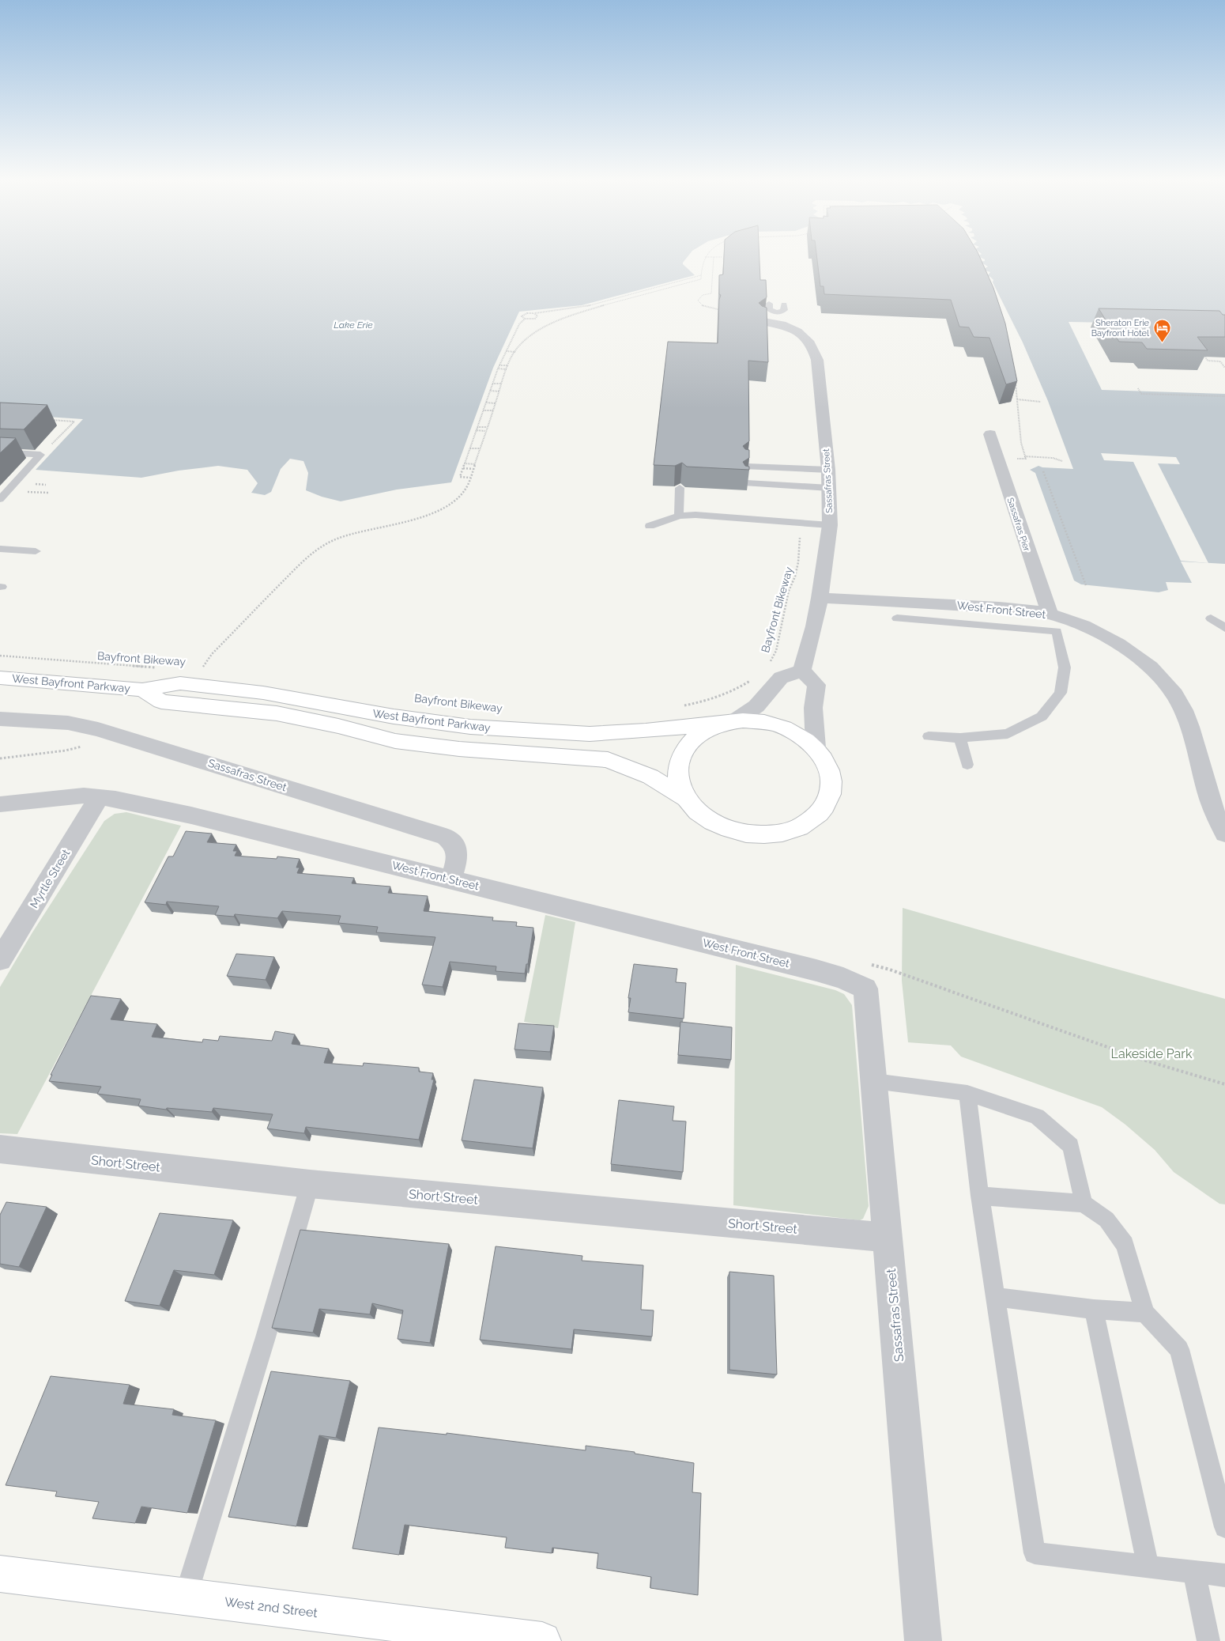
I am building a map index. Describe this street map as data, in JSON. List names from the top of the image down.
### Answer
{
  "streets": {
    "main road": ["West Bayfront Parkway", "West 2nd Street"],
    "street": [
      "Sassafras Street",
      "Sassafras Pier",
      "West Front Street",
      "Myrtle Street",
      "Short Street"
    ],
    "path": ["Bayfront Bikeway"]
  },
  "crossings": [
    ["Sassafras Street", "West Front Street"],
    ["Sassafras Street", "Short Street"],
    ["Sassafras Pier", "West Front Street"],
    ["West Front Street", "Myrtle Street"]
  ],
  "water": ["Lake Erie"],
  "parks": ["Lakeside Park"],
  "places": {
    "hotel": ["Sheraton Erie Bayfront Hotel"]
  }
}
